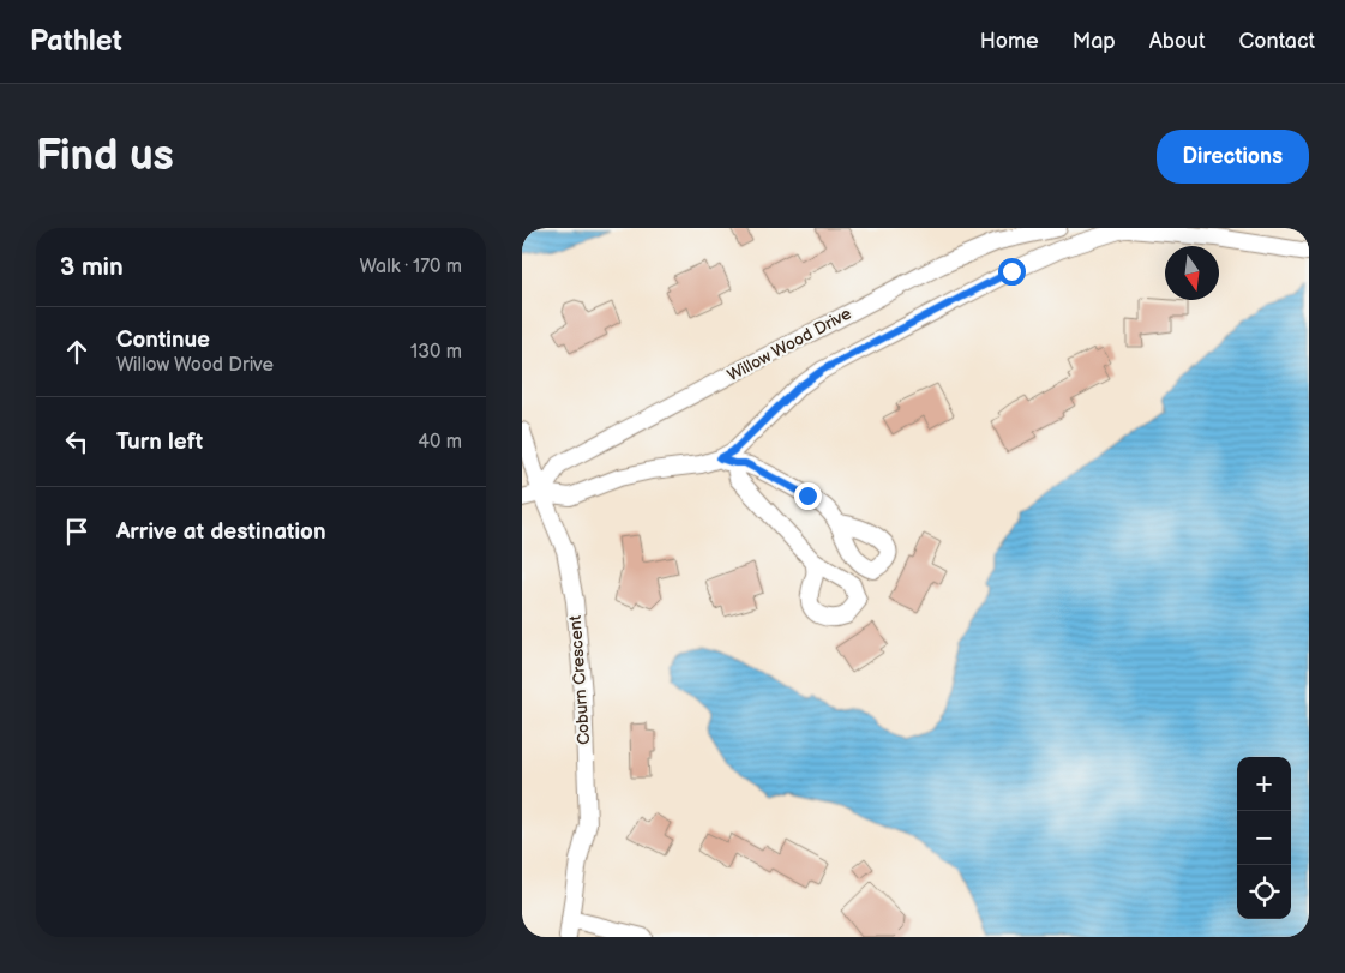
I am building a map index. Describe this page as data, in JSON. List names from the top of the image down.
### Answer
{
  "streets": {
    "street": ["Willow Wood Drive", "Coburn Crescent"]
  },
  "crossings": [
    ["Willow Wood Drive", "Coburn Crescent"]
  ],
  "north": "bottom",
  "page": {
    "header": "Pathlet",
    "nav": [
      "Home",
      "Map",
      "About",
      "Contact"
    ],
    "buttons": "Directions",
    "title": "Find us",
    "heading": ["3 min", "Walk · 170 m"],
    "list": [
      ["Continue", "Willow Wood Drive", "130 m"],
      ["Turn left", "40 m"],
      "Arrive at destination"
    ],
    "map_buttons": ["+", "−"]
  }
}
